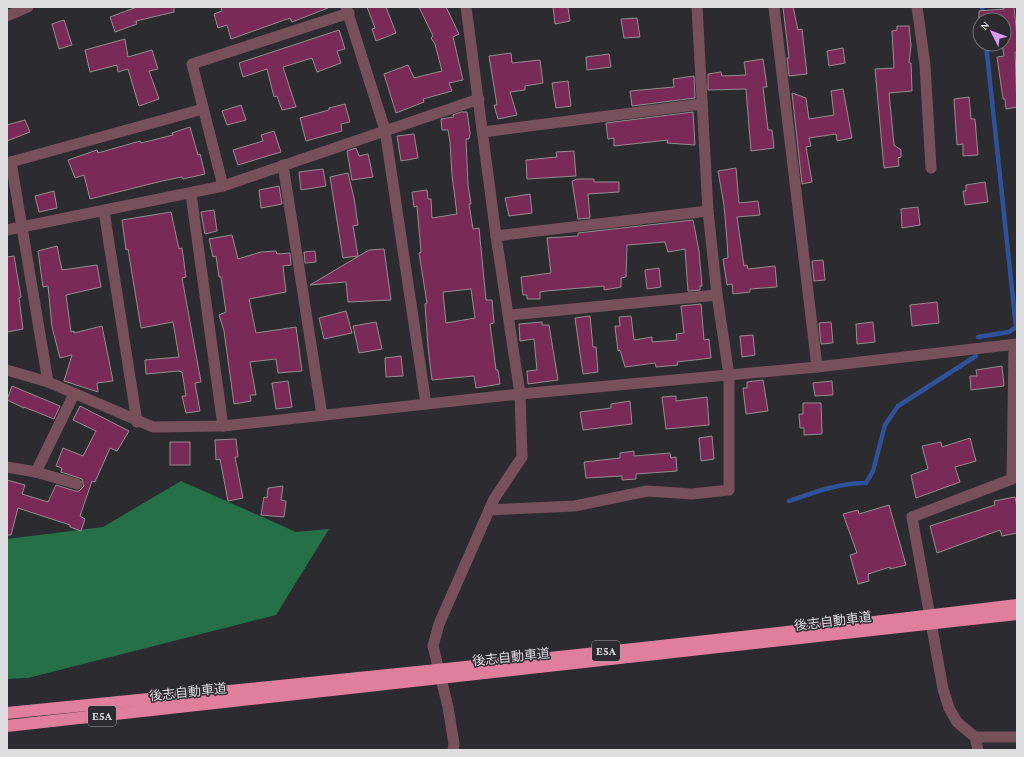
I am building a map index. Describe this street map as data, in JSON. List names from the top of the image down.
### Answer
{
  "streets": {
    "highway": ["後志自動車道", "E5A"]
  },
  "north": "top left"
}
